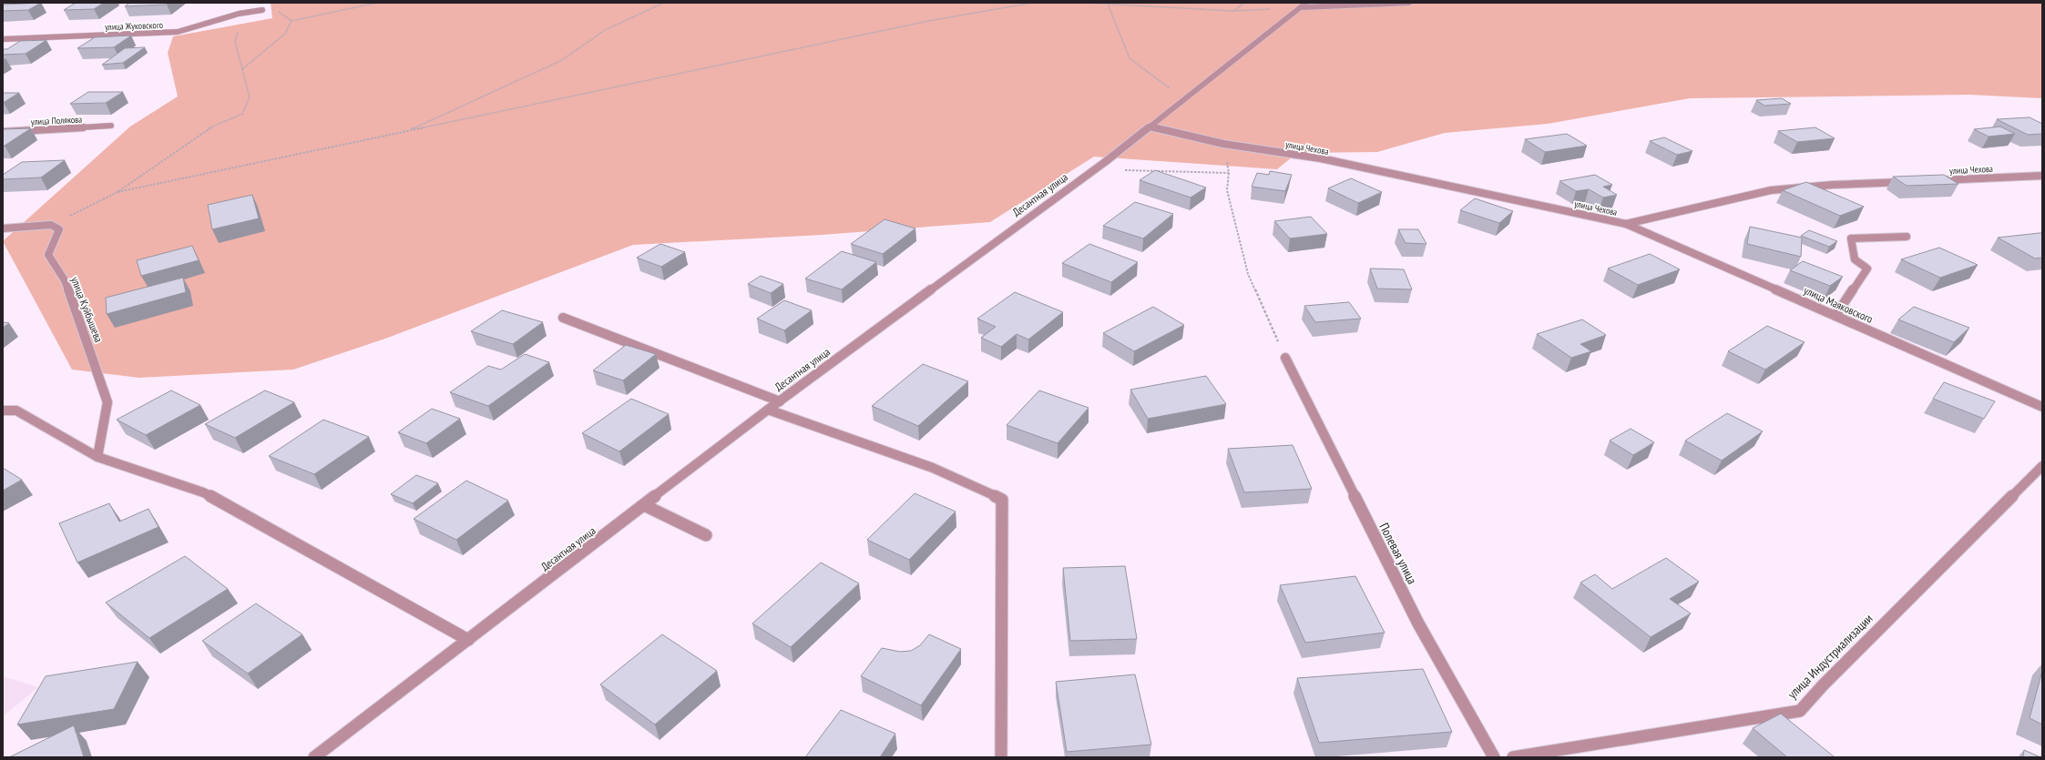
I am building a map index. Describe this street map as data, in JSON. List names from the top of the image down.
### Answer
{
  "streets": {
    "street": [
      "улица Жуковского",
      "улица Полякова",
      "улица Чехова",
      "Десантная улица",
      "улица Маяковского",
      "улица Куйбышева",
      "Полевая улица",
      "улица Индустриализации"
    ]
  },
  "crossings": [
    ["улица Чехова", "Десантная улица"],
    ["улица Чехова", "улица Маяковского"]
  ]
}
